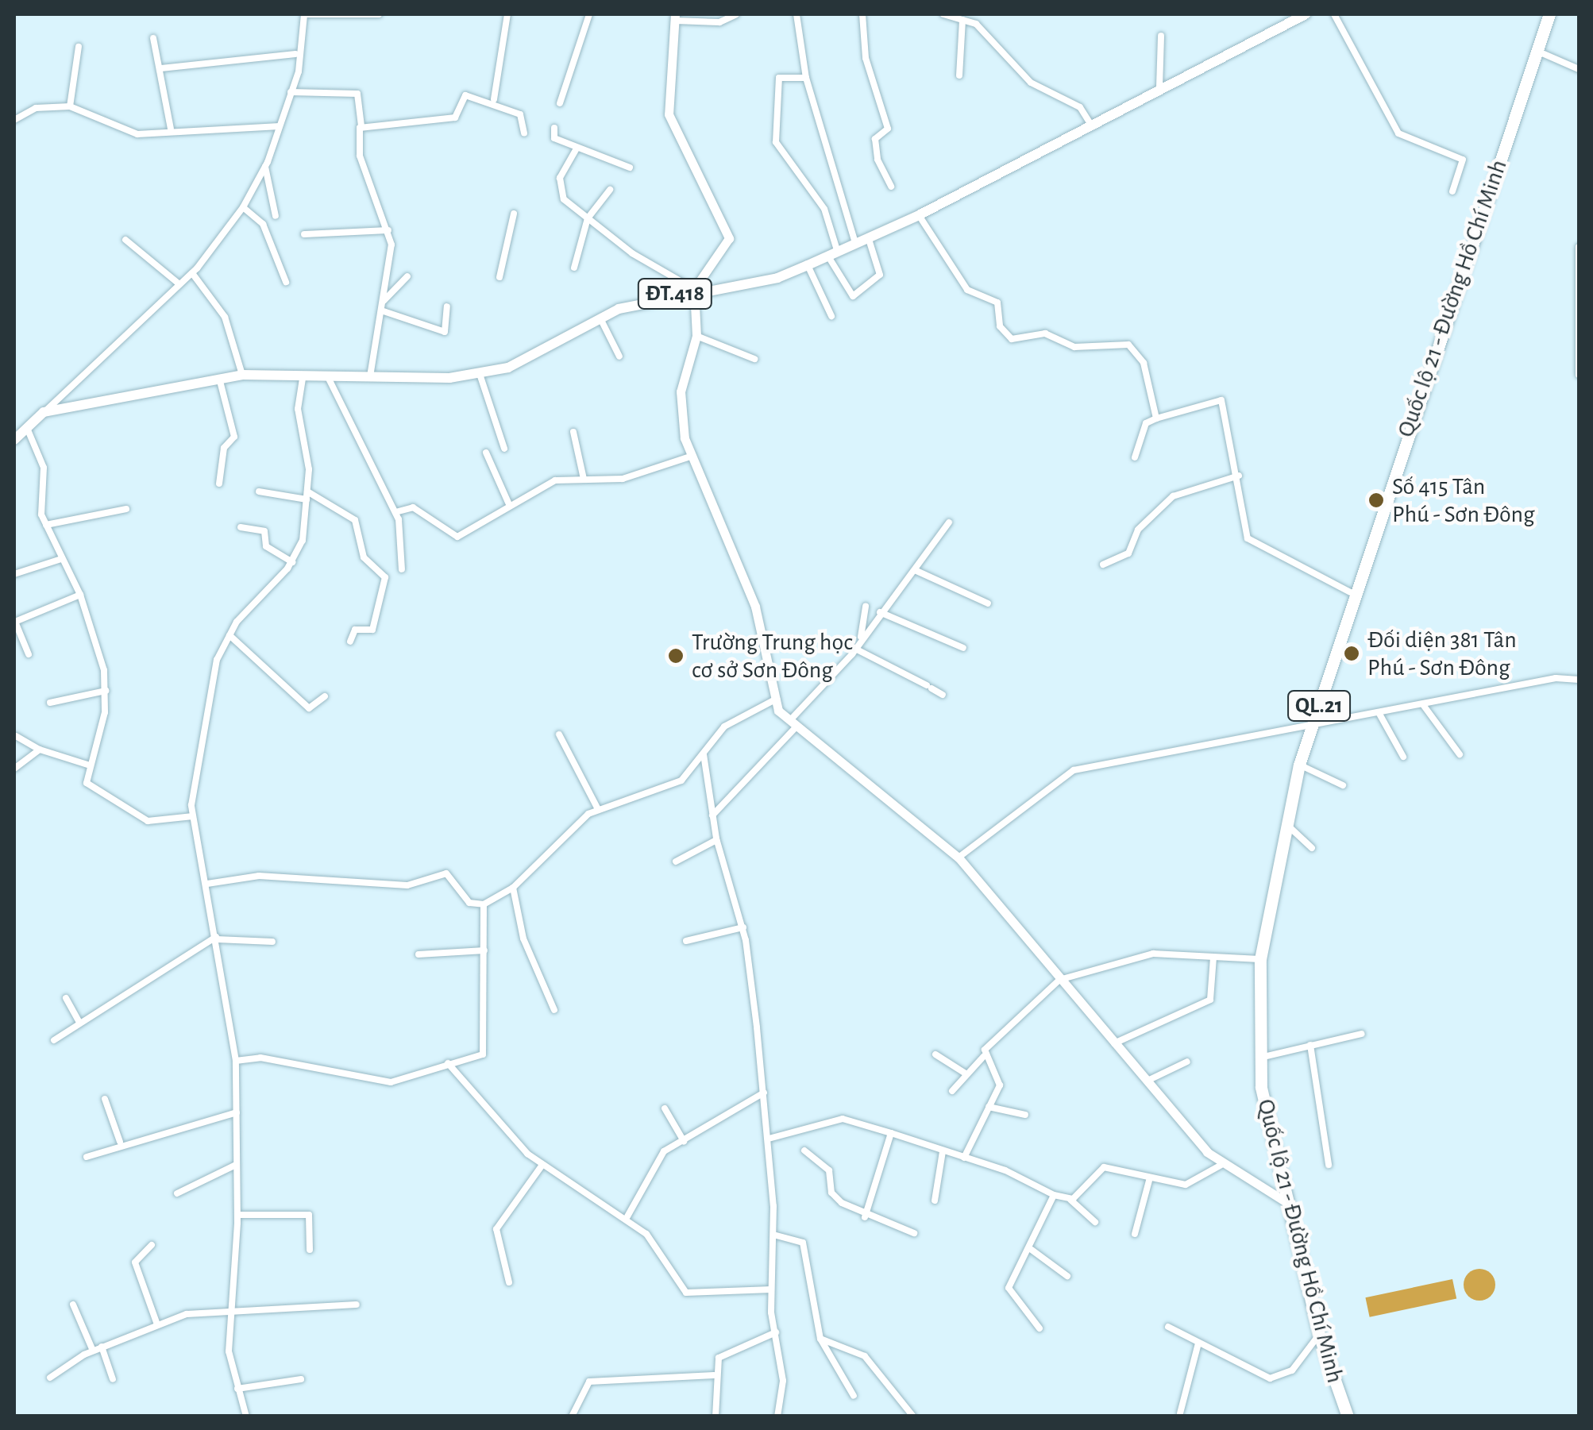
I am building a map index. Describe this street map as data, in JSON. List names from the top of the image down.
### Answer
{
  "streets": {
    "highway": ["Quốc lộ 21 - Đường Hồ Chí Minh", "QL.21"],
    "main road": ["ĐT.418"]
  },
  "places": ["Số 415 Tân Phú - Sơn Đông", "Đối diện 381 Tân Phú - Sơn Đông", "Trường Trung học cơ sở Sơn Đông"]
}
